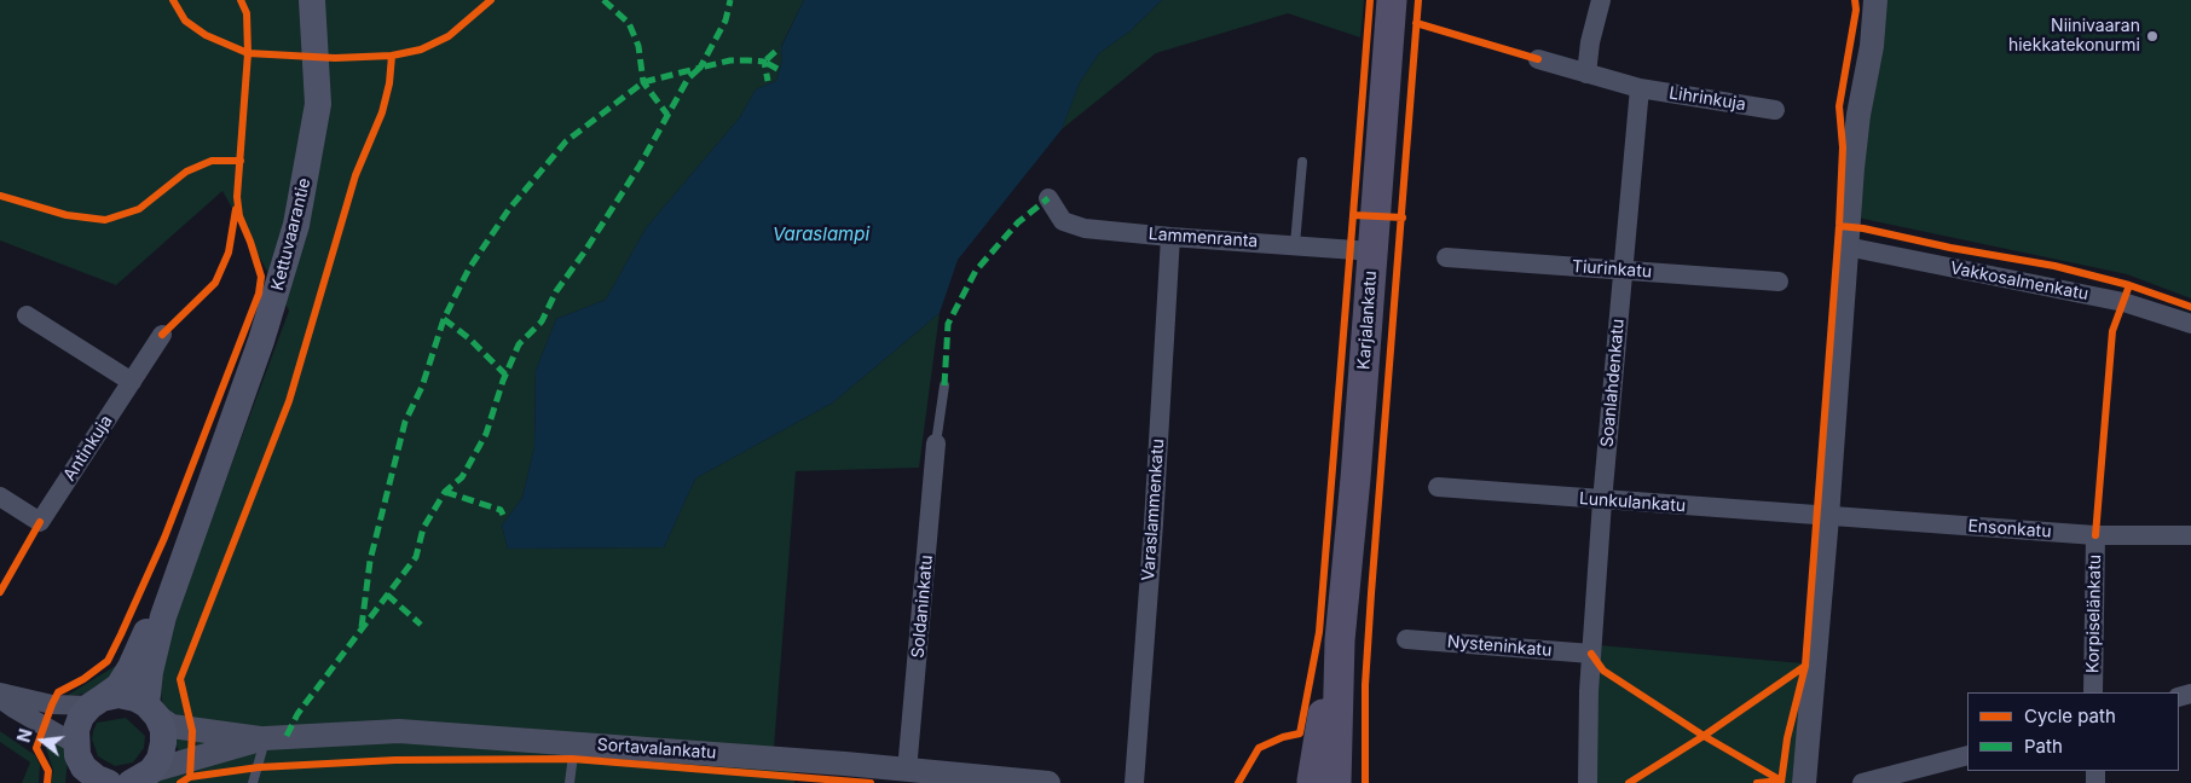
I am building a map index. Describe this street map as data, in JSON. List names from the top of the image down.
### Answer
{
  "streets": {
    "main road": ["Kettuvaarantie", "Karjalankatu"],
    "street": [
      "Lihrinkuja",
      "Lammenranta",
      "Tiurinkatu",
      "Vakkosalmenkatu",
      "Soanlahdenkatu",
      "Antinkuja",
      "Lunkulankatu",
      "Varaslammenkatu",
      "Ensonkatu",
      "Soldaninkatu",
      "Korpiselänkatu",
      "Nysteninkatu",
      "Sortavalankatu"
    ]
  },
  "crossings": [
    ["Lihrinkuja", "Soanlahdenkatu"],
    ["Kettuvaarantie", "Sortavalankatu"],
    ["Lammenranta", "Karjalankatu"],
    ["Lammenranta", "Varaslammenkatu"],
    ["Tiurinkatu", "Soanlahdenkatu"],
    ["Soanlahdenkatu", "Lunkulankatu"],
    ["Soanlahdenkatu", "Nysteninkatu"],
    ["Lunkulankatu", "Ensonkatu"],
    ["Ensonkatu", "Korpiselänkatu"],
    ["Soldaninkatu", "Sortavalankatu"]
  ],
  "water": ["Varaslampi"],
  "places": ["Niinivaaran hiekkatekonurmi"],
  "legend": ["Cycle path", "Path"],
  "north": "left"
}
